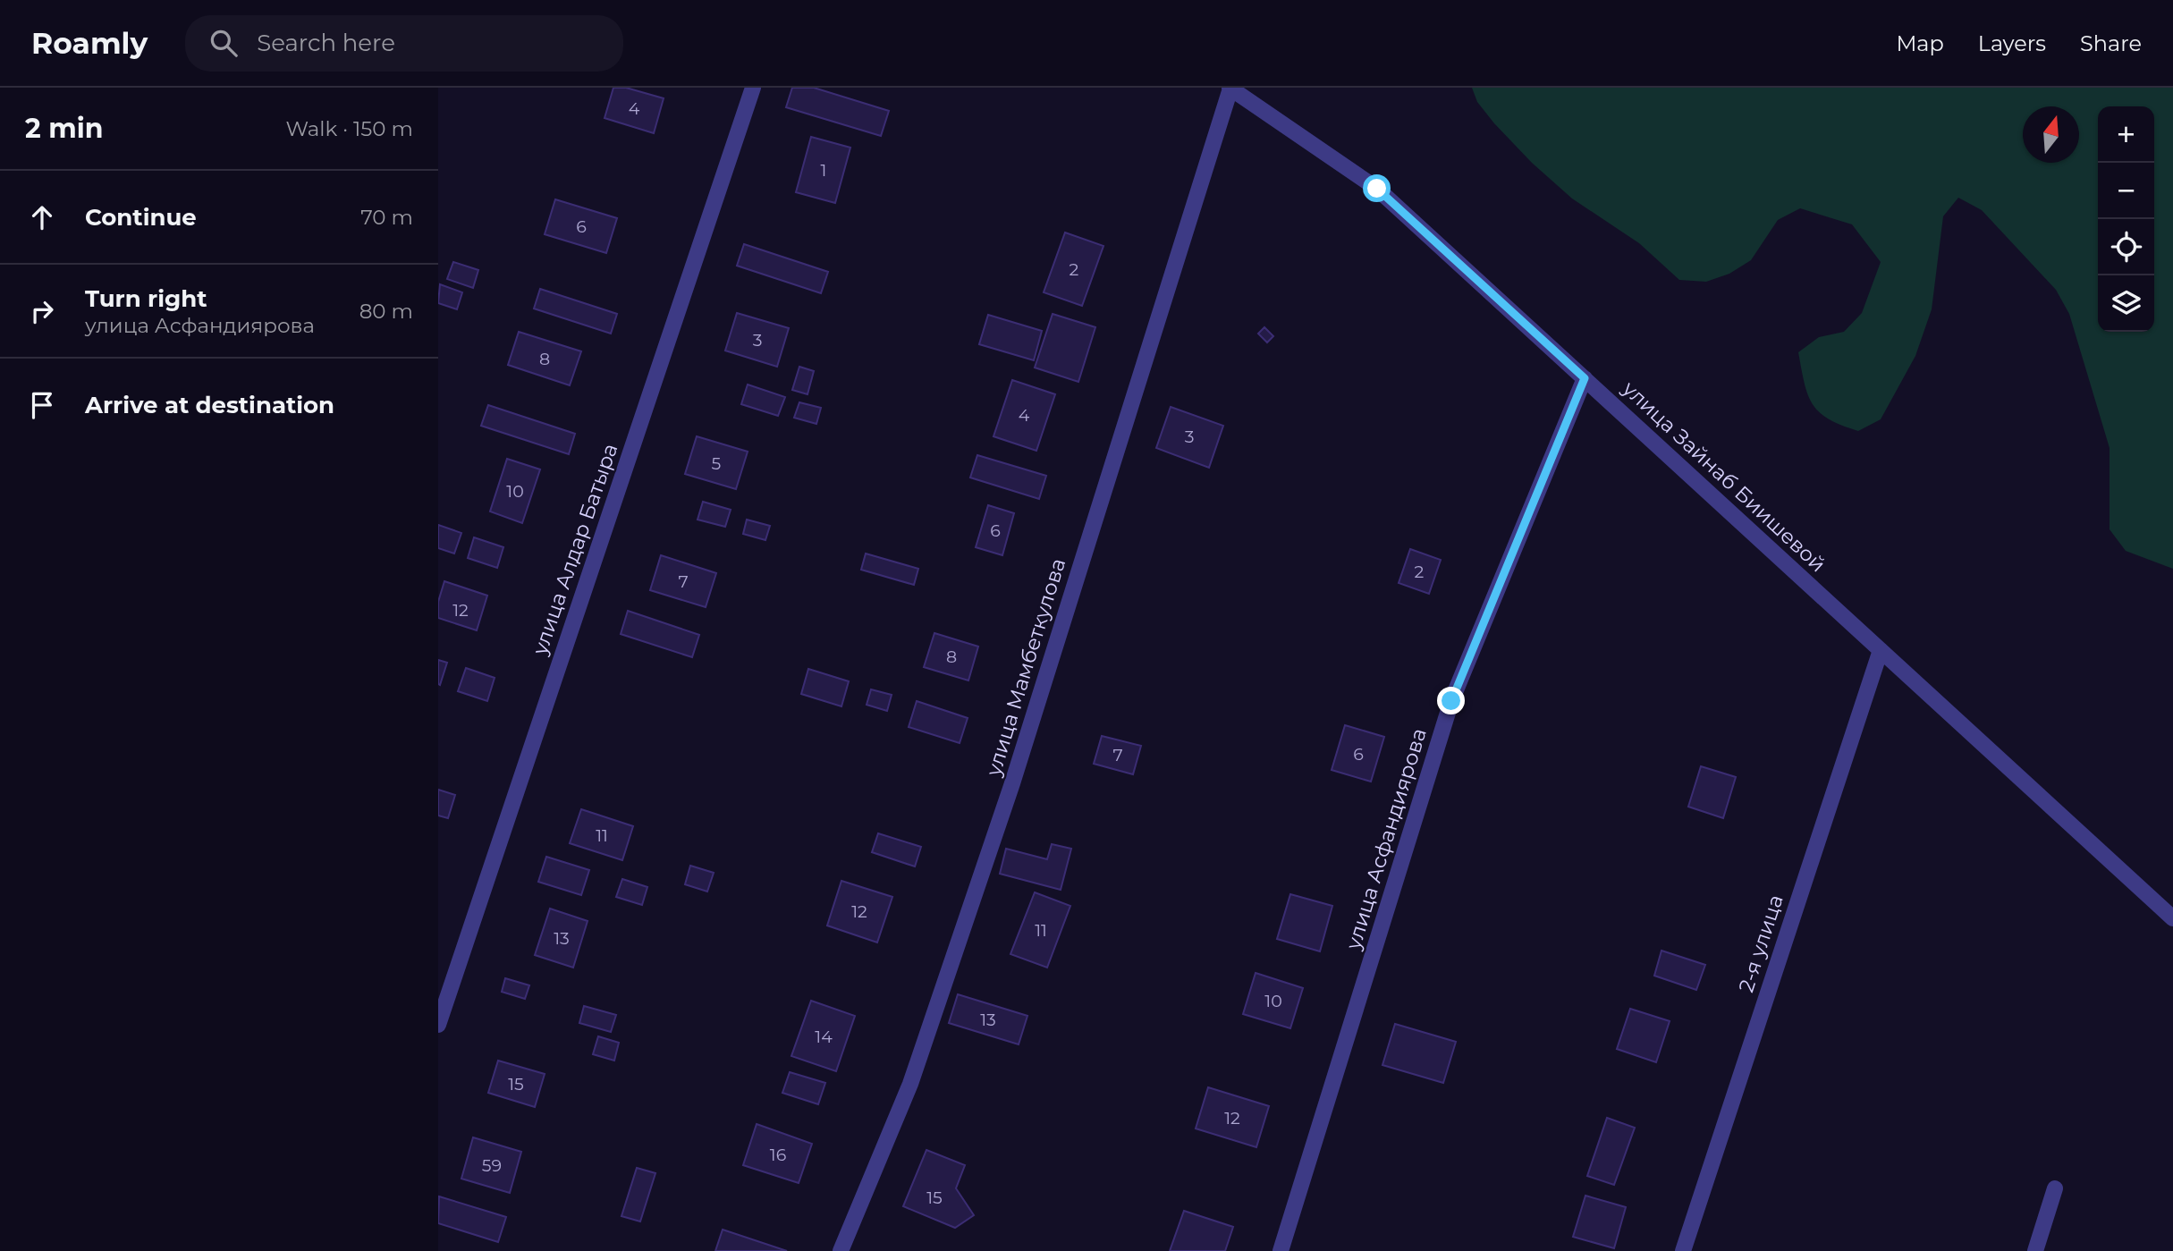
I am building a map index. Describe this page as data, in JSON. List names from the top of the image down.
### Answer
{
  "streets": {
    "street": [
      "улица Зайнаб Биишевой",
      "улица Алдар Батыра",
      "улица Мамбеткулова",
      "улица Асфандиярова",
      "2-я улица"
    ]
  },
  "crossings": [
    ["улица Зайнаб Биишевой", "улица Мамбеткулова"],
    ["улица Зайнаб Биишевой", "улица Асфандиярова"],
    ["улица Зайнаб Биишевой", "2-я улица"]
  ],
  "house_numbers": [
    "4",
    "1",
    "6",
    "2",
    "3",
    "8",
    "4",
    "3",
    "5",
    "10",
    "6",
    "2",
    "7",
    "12",
    "8",
    "6",
    "7",
    "11",
    "12",
    "11",
    "13",
    "10",
    "13",
    "14",
    "15",
    "12",
    "16",
    "59",
    "15"
  ],
  "north": "top",
  "page": {
    "header": "Roamly",
    "search": "Search here",
    "nav": ["Map", "Layers", "Share"],
    "heading": ["2 min", "Walk · 150 m"],
    "map_buttons": ["+", "−"],
    "list": [
      ["Continue", "70 m"],
      ["Turn right", "улица Асфандиярова", "80 m"],
      "Arrive at destination"
    ]
  }
}
